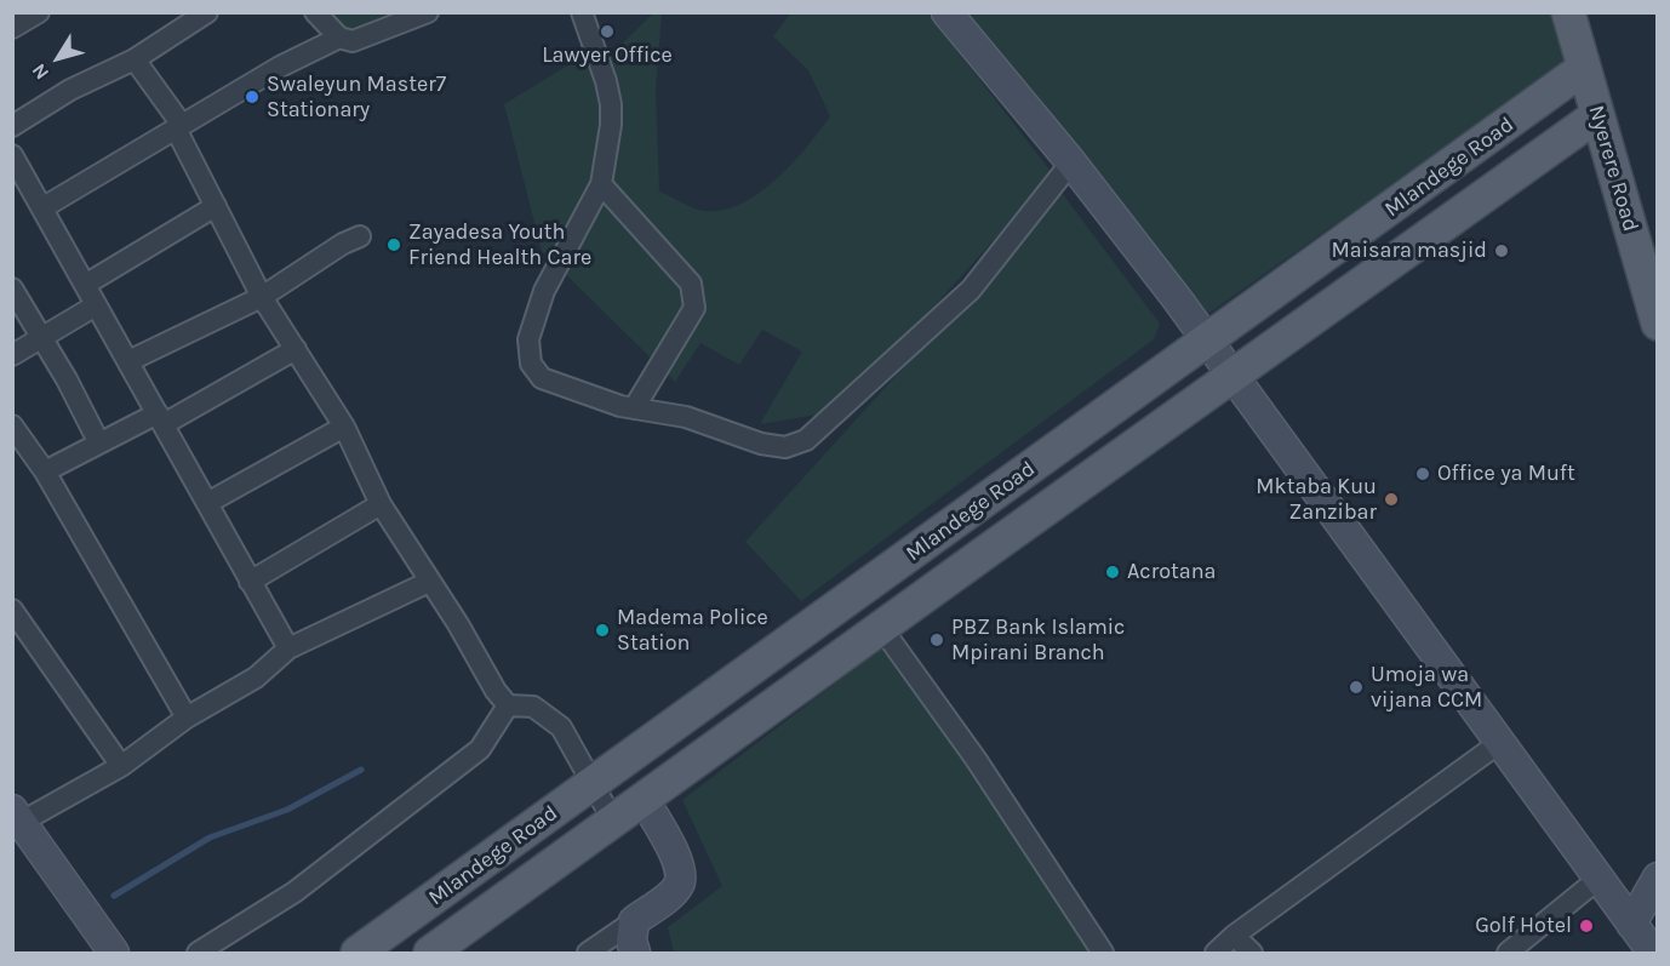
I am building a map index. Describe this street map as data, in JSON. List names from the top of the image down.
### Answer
{
  "streets": {
    "main road": ["Mlandege Road", "Nyerere Road"]
  },
  "crossings": [
    ["Mlandege Road", "Nyerere Road"]
  ],
  "places": [
    "Lawyer Office",
    "Swaleyun Master7 Stationary",
    "Zayadesa Youth Friend Health Care",
    "Maisara masjid",
    "Office ya Muft",
    "Mktaba Kuu Zanzibar",
    "Acrotana",
    "Madema Police Station",
    "PBZ Bank Islamic Mpirani Branch",
    "Umoja wa vijana CCM",
    "Golf Hotel"
  ],
  "north": "bottom left"
}
